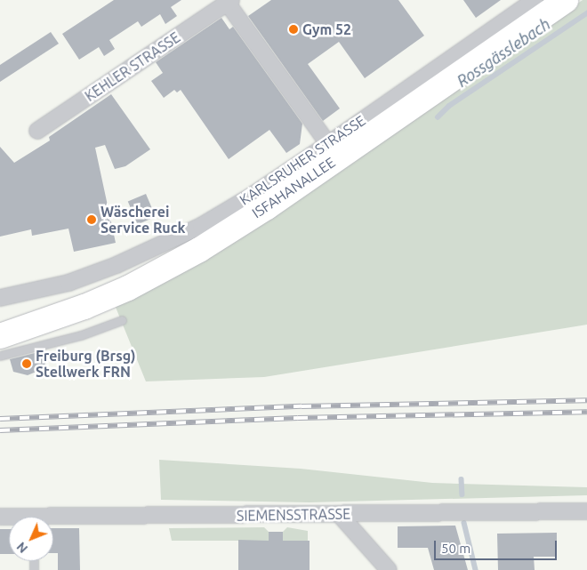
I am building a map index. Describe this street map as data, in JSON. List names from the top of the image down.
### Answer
{
  "streets": {
    "highway": ["ISFAHANALLEE"],
    "street": ["KEHLER STRASSE", "KARLSRUHER STRASSE", "SIEMENSSTRASSE"]
  },
  "crossings": [
    ["KEHLER STRASSE", "KARLSRUHER STRASSE"]
  ],
  "water": ["Rossgässlebach"],
  "places": ["Gym 52", "Wäscherei Service Ruck", "Freiburg (Brsg) Stellwerk FRN"],
  "scale_bar": "50 m",
  "north": "bottom left"
}
